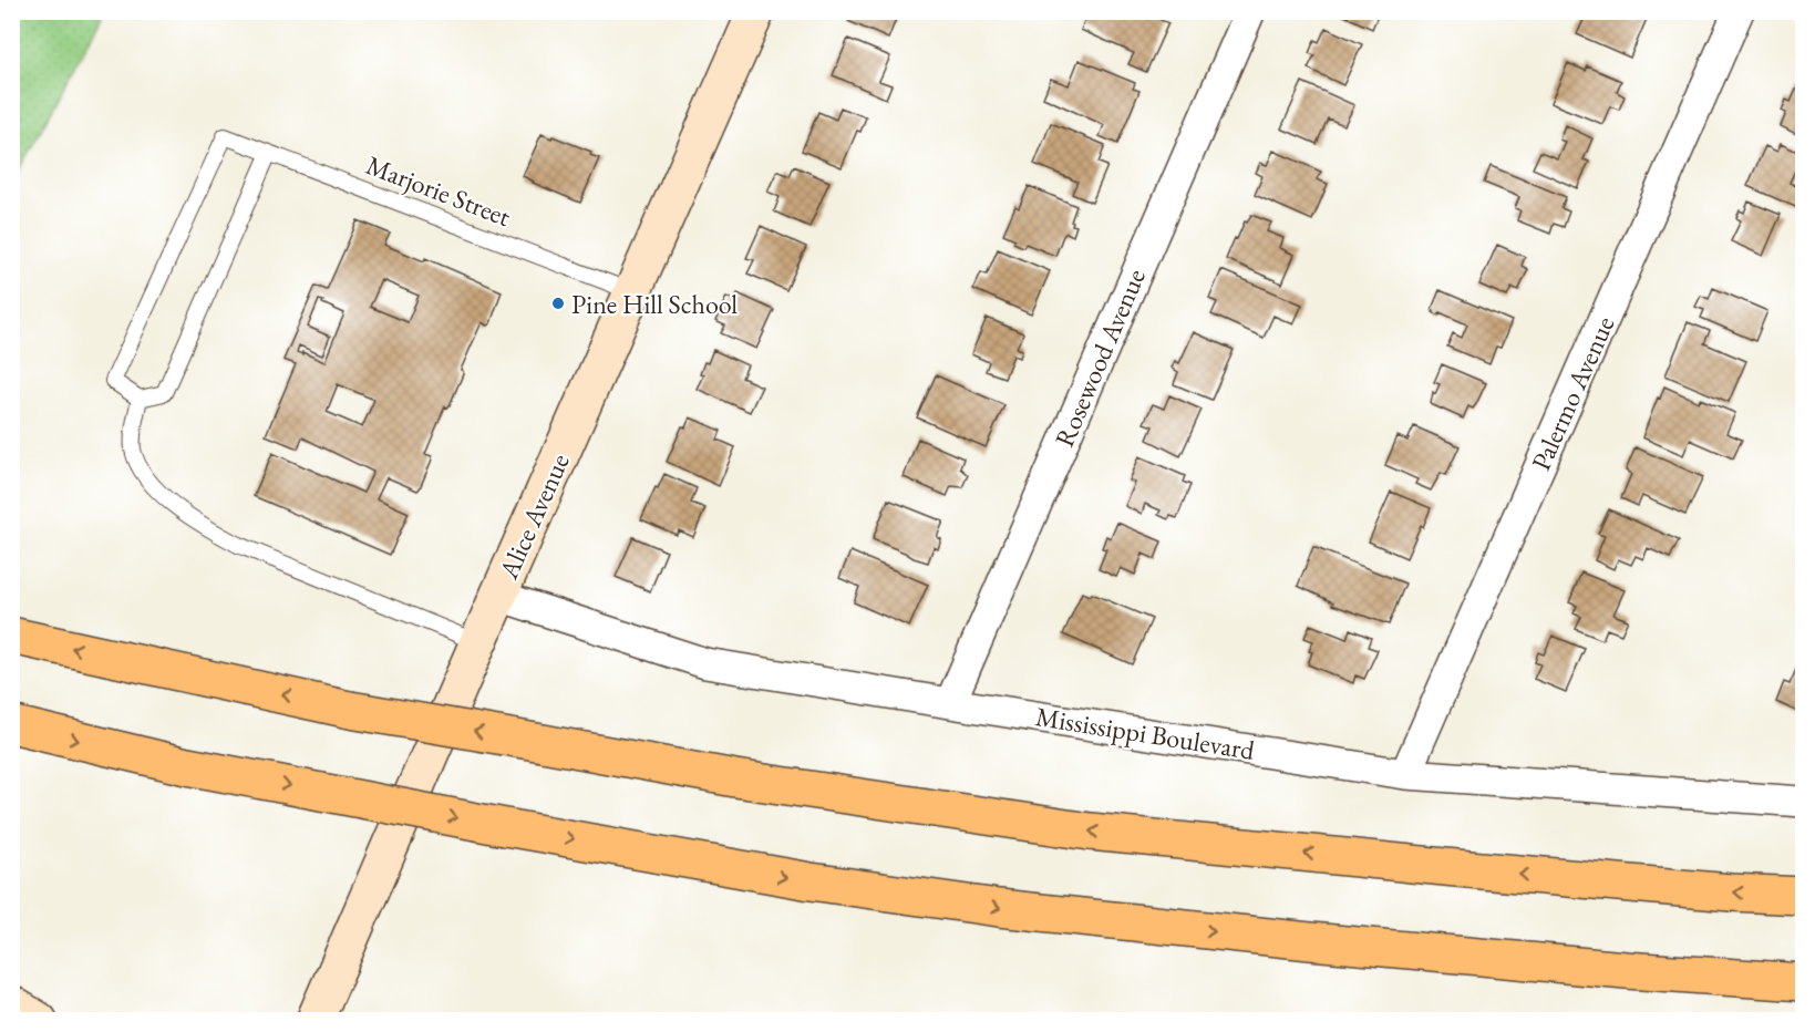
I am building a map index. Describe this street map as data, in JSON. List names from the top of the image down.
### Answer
{
  "streets": {
    "street": [
      "Rosewood Avenue",
      "Palermo Avenue",
      "Alice Avenue",
      "Mississippi Boulevard"
    ],
    "lane": ["Marjorie Street"]
  },
  "crossings": [
    ["Marjorie Street", "Alice Avenue"],
    ["Rosewood Avenue", "Mississippi Boulevard"],
    ["Palermo Avenue", "Mississippi Boulevard"],
    ["Alice Avenue", "Mississippi Boulevard"]
  ],
  "places": ["Pine Hill School"]
}
